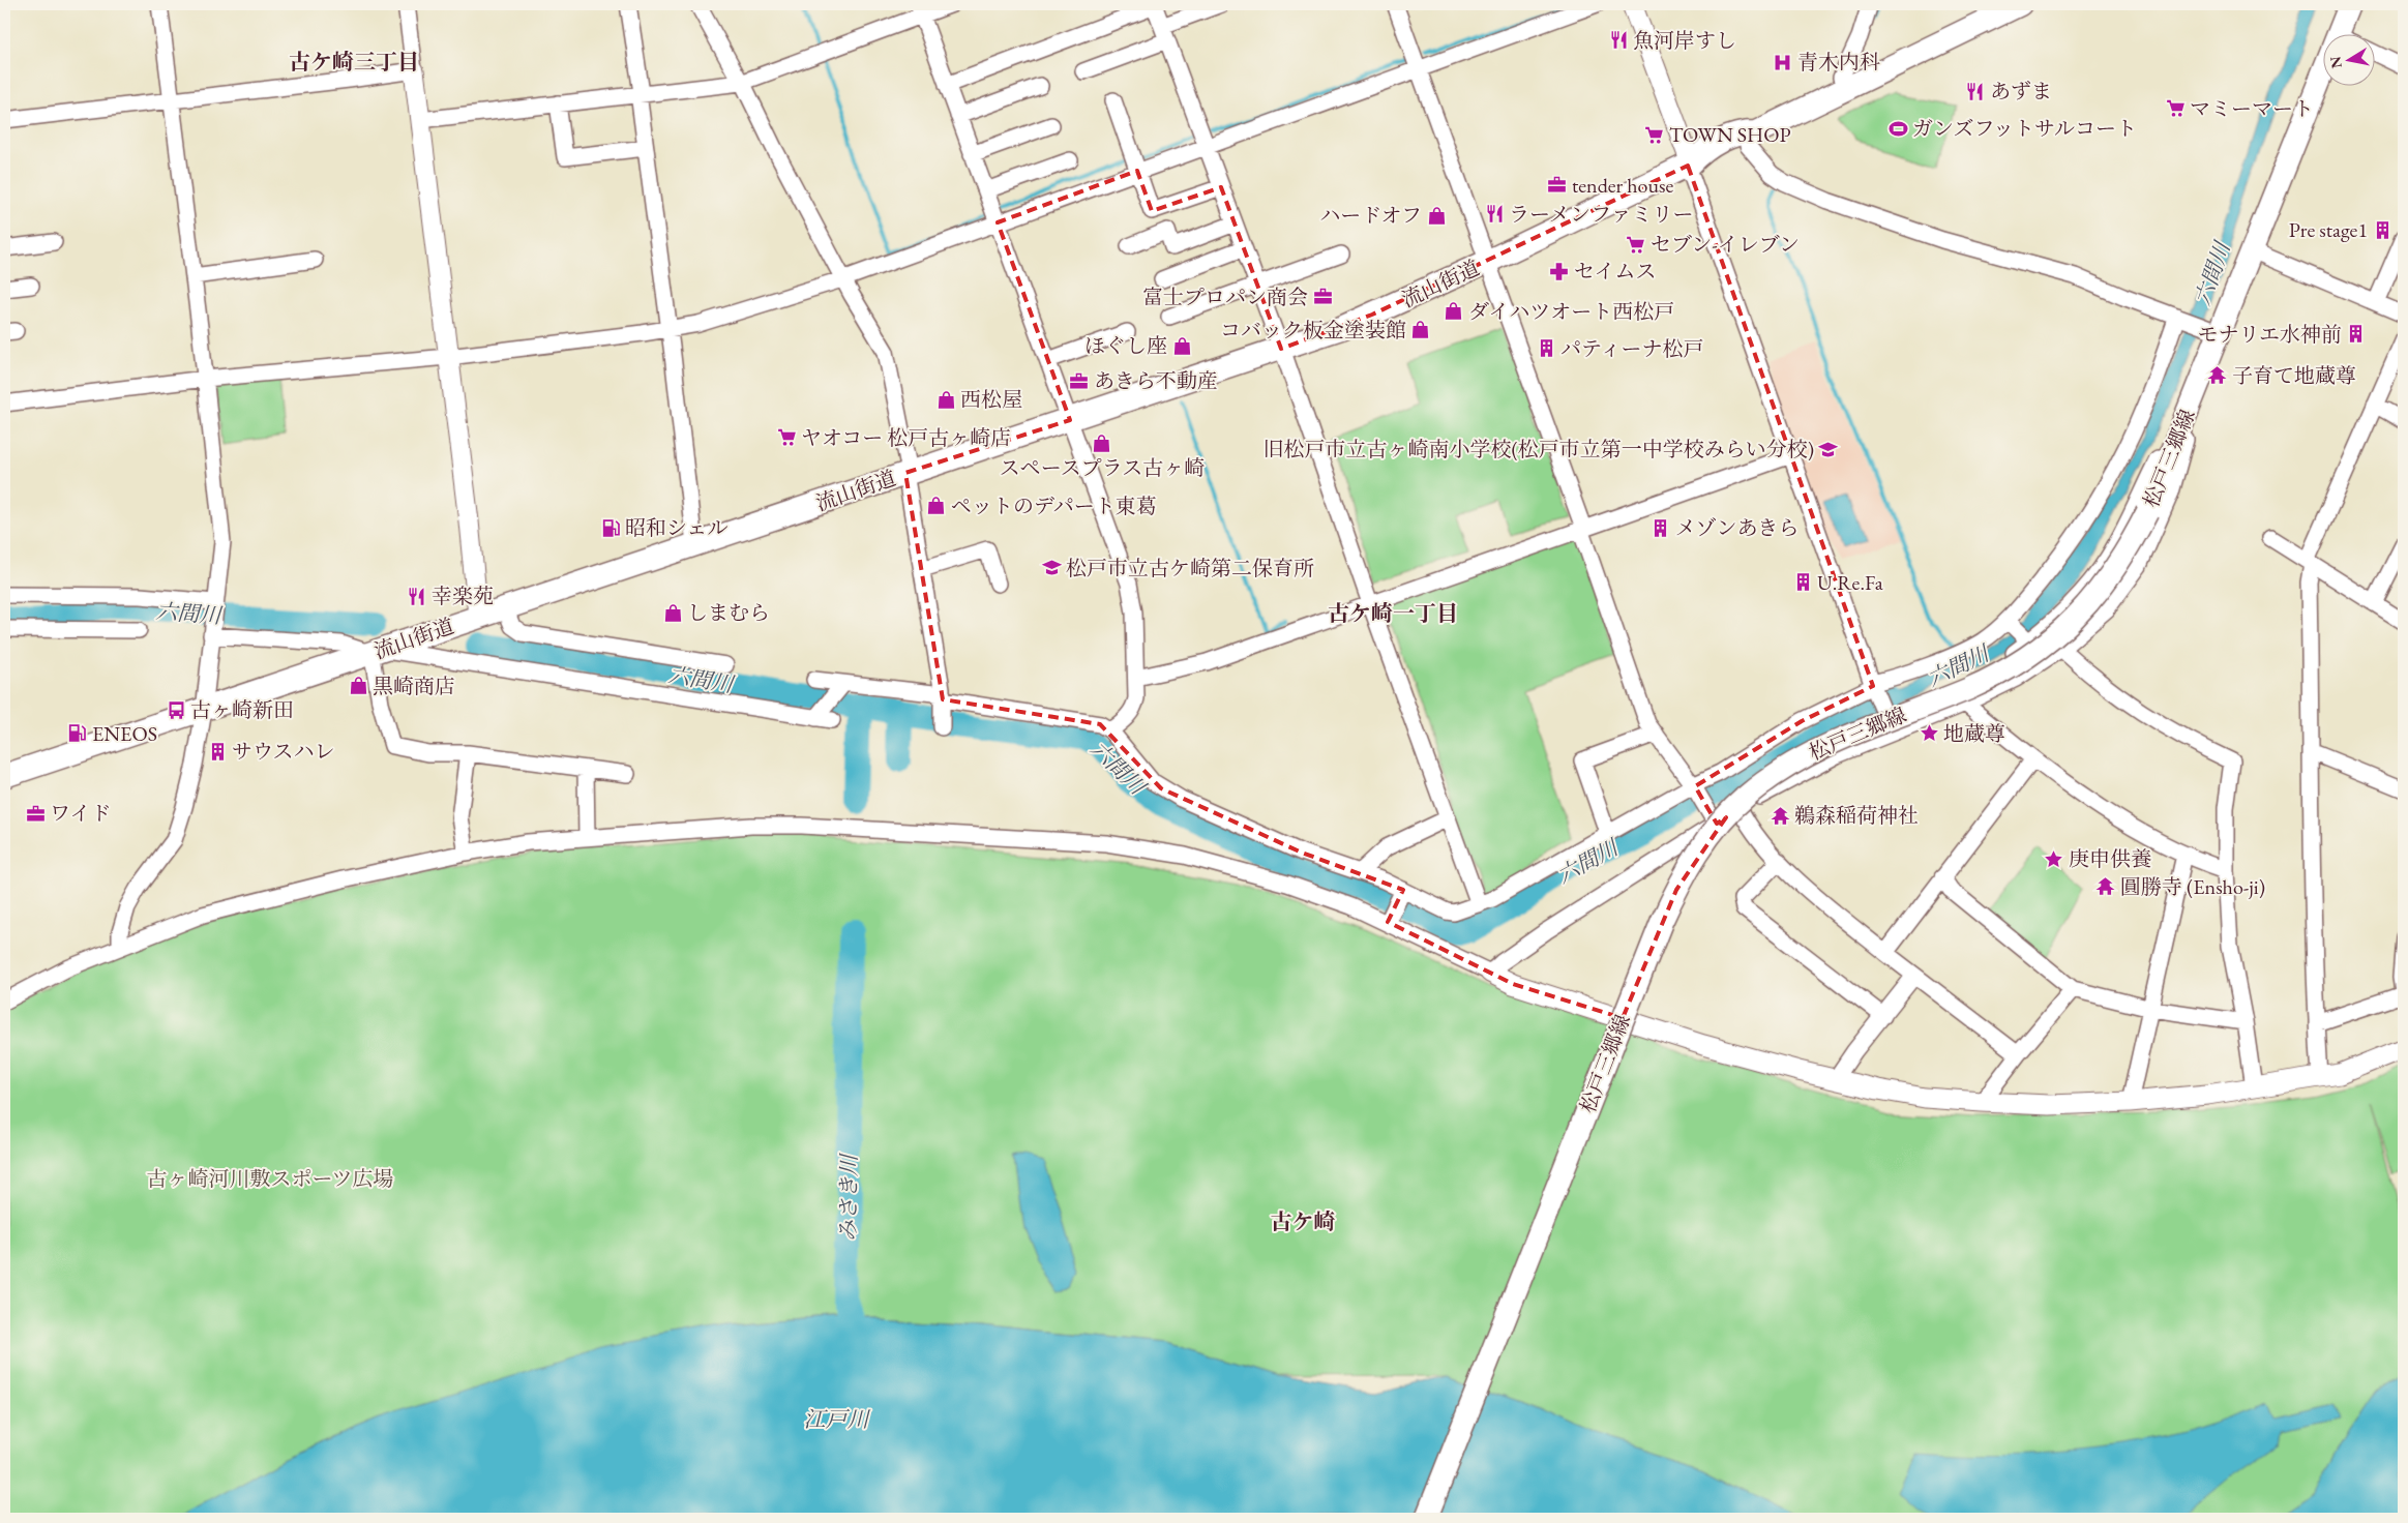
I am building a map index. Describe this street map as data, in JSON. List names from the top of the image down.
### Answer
{
  "streets": {
    "main road": ["流山街道", "松戸三郷線"]
  },
  "districts": ["古ケ崎三丁目", "古ケ崎一丁目", "古ケ崎"],
  "water": ["六間川", "みさき川", "江戸川"],
  "parks": ["古ヶ崎河川敷スポーツ広場"],
  "places": {
    "restaurant": [
      "魚河岸すし",
      "あずま",
      "ラーメンファミリー",
      "幸楽苑"
    ],
    "hospital": ["青木内科"],
    "supermarket": [
      "マミーマート",
      "TOWN SHOP",
      "セブン-イレブン",
      "ヤオコー 松戸古ヶ崎店"
    ],
    "sports": ["ガンズフットサルコート"],
    "office": [
      "tender house",
      "富士プロパン商会",
      "あきら不動産",
      "ワイド"
    ],
    "shop": [
      "ハードオフ",
      "ダイハツオート西松戸",
      "コバック板金塗装館",
      "ほぐし座",
      "西松屋",
      "スペースプラス古ヶ崎",
      "ペットのデパート東葛",
      "しまむら",
      "黒崎商店"
    ],
    "building": [
      "Pre stage1",
      "モナリエ水神前",
      "パティーナ松戸",
      "メゾンあきら",
      "U.Re.Fa",
      "サウスハレ"
    ],
    "pharmacy": ["セイムス"],
    "temple": ["子育て地蔵尊", "鵜森稲荷神社", "圓勝寺 (Ensho-ji)"],
    "school or university": ["旧松戸市立古ヶ崎南小学校(松戸市立第一中学校みらい分校)", "松戸市立古ケ崎第二保育所"],
    "fuel station": ["昭和シェル", "ENEOS"],
    "bus stop": ["古ヶ崎新田"],
    "place": ["地蔵尊", "庚申供養"]
  },
  "north": "left"
}
